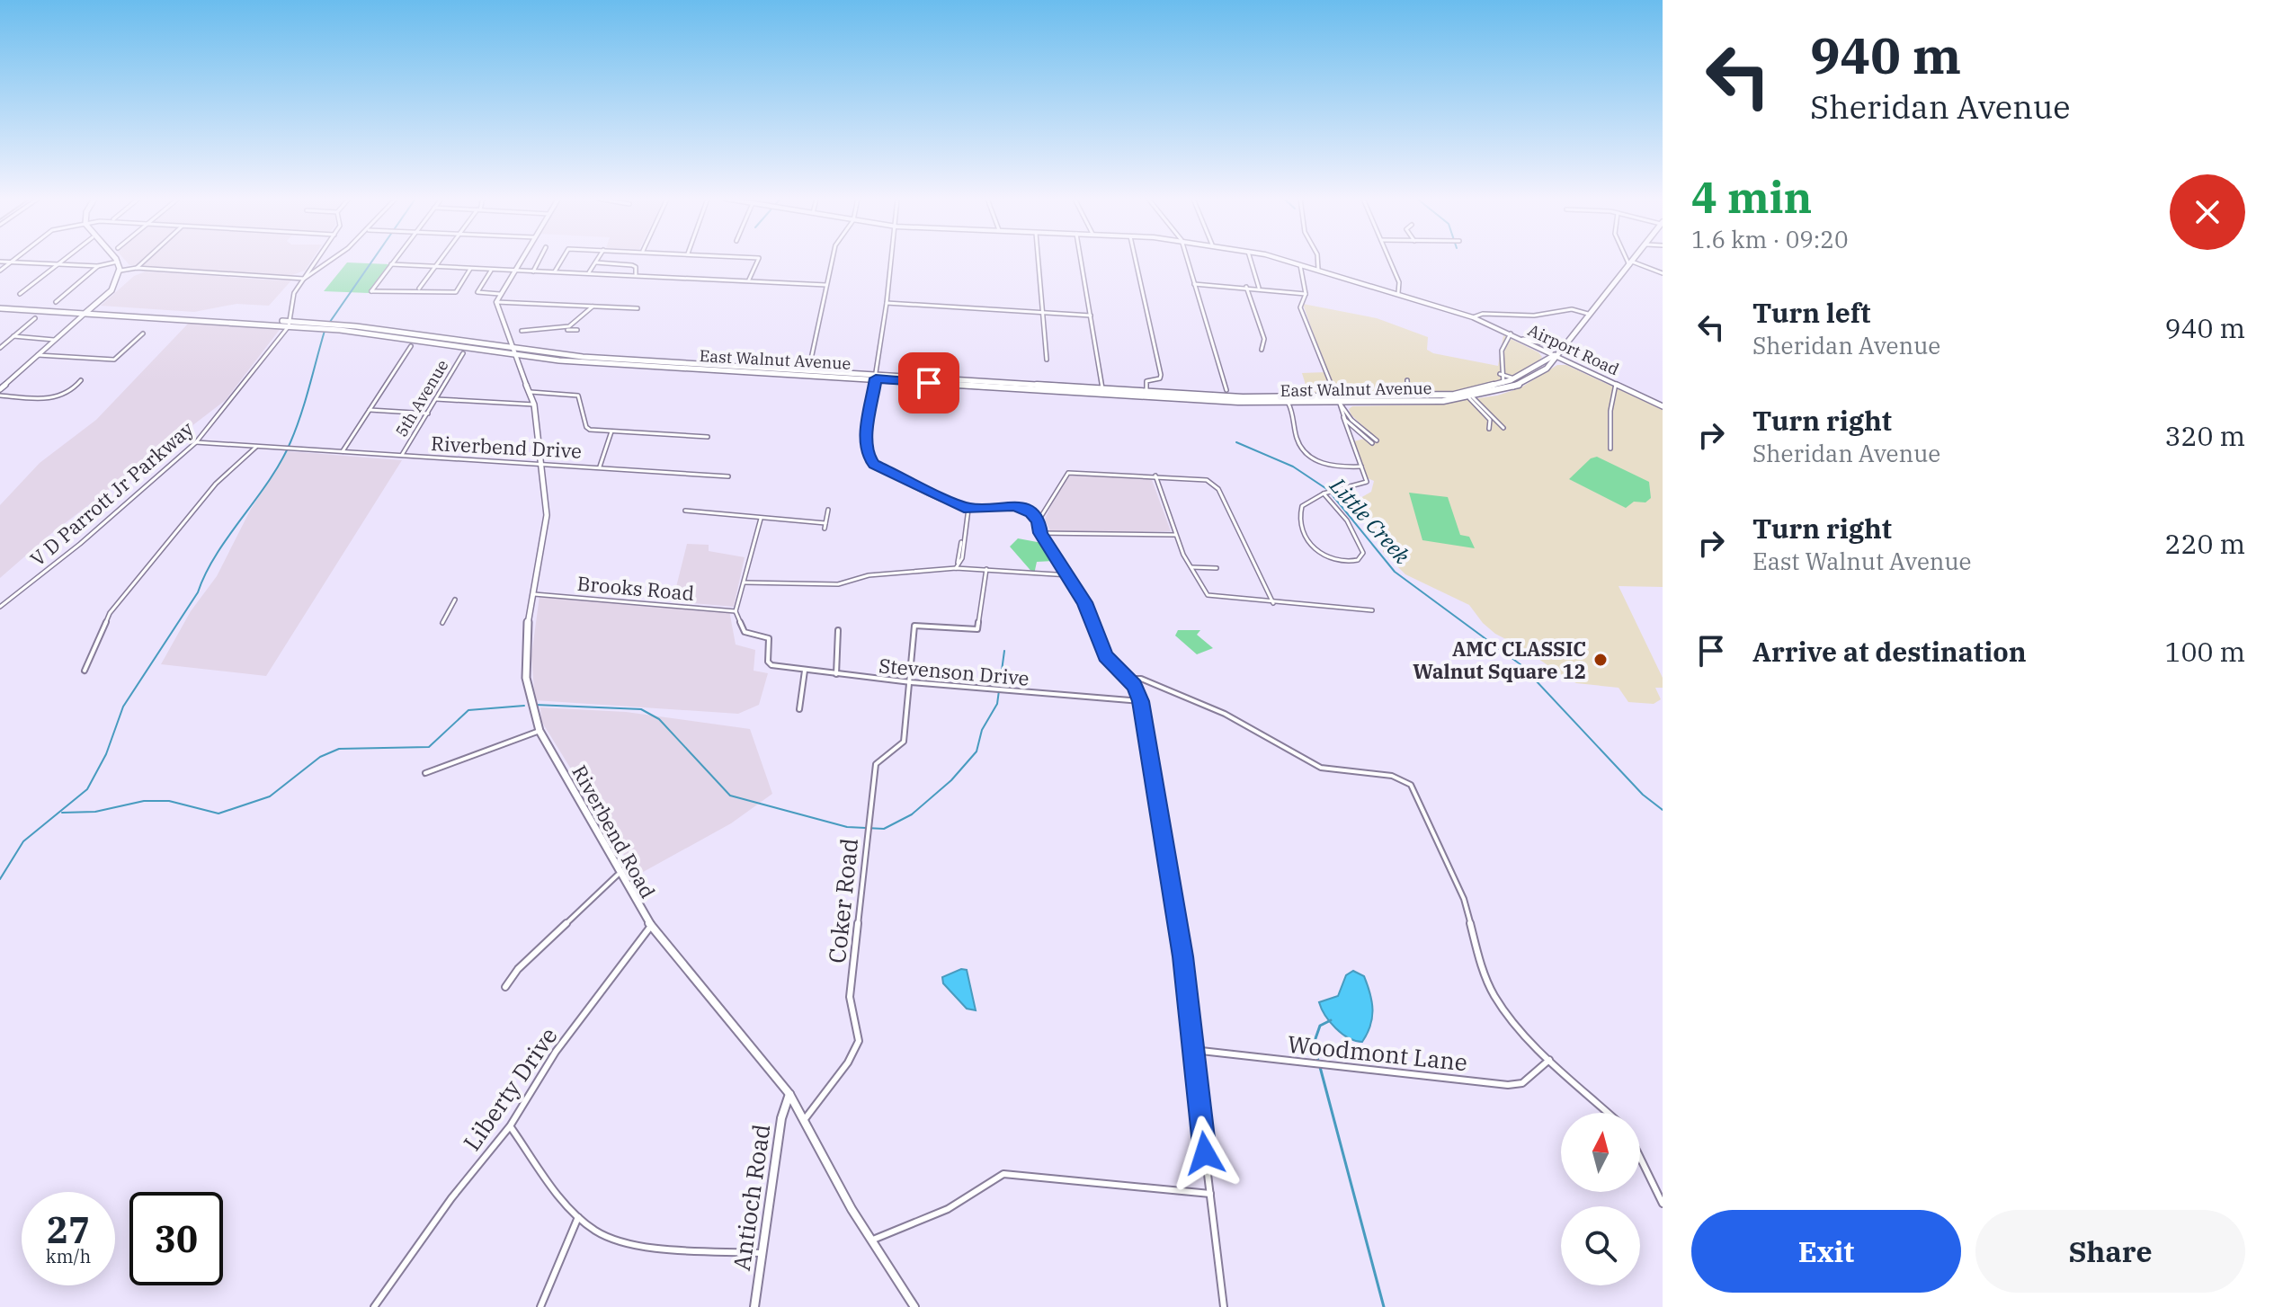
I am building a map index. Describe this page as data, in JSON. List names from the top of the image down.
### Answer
{
  "streets": {
    "main road": ["East Walnut Avenue"],
    "street": [
      "Airport Road",
      "5th Avenue",
      "Riverbend Drive",
      "V D Parrott Jr Parkway",
      "Brooks Road",
      "Stevenson Drive",
      "Riverbend Road",
      "Coker Road",
      "Woodmont Lane",
      "Liberty Drive",
      "Antioch Road"
    ]
  },
  "crossings": [
    ["Airport Road", "East Walnut Avenue"],
    ["East Walnut Avenue", "V D Parrott Jr Parkway"],
    ["East Walnut Avenue", "Riverbend Road"],
    ["5th Avenue", "Riverbend Drive"],
    ["Riverbend Drive", "V D Parrott Jr Parkway"],
    ["Riverbend Drive", "Riverbend Road"],
    ["Brooks Road", "Stevenson Drive"],
    ["Brooks Road", "Riverbend Road"],
    ["Stevenson Drive", "Coker Road"],
    ["Riverbend Road", "Coker Road"],
    ["Riverbend Road", "Liberty Drive"],
    ["Riverbend Road", "Antioch Road"]
  ],
  "water": ["Little Creek"],
  "places": ["AMC CLASSIC Walnut Square 12"],
  "north": "top",
  "page": {
    "turn": ["940 m", "Sheridan Avenue"],
    "heading": ["4 min", "1.6 km · 09:20"],
    "list": [
      {
        "name": "Turn left",
        "note": "Sheridan Avenue",
        "value": "940 m"
      },
      {
        "name": "Turn right",
        "note": "Sheridan Avenue",
        "value": "320 m"
      },
      {
        "name": "Turn right",
        "note": "East Walnut Avenue",
        "value": "220 m"
      },
      {
        "name": "Arrive at destination",
        "value": "100 m"
      }
    ],
    "speed": "27 km/h",
    "limit": "30",
    "buttons": ["Exit", "Share"]
  }
}
